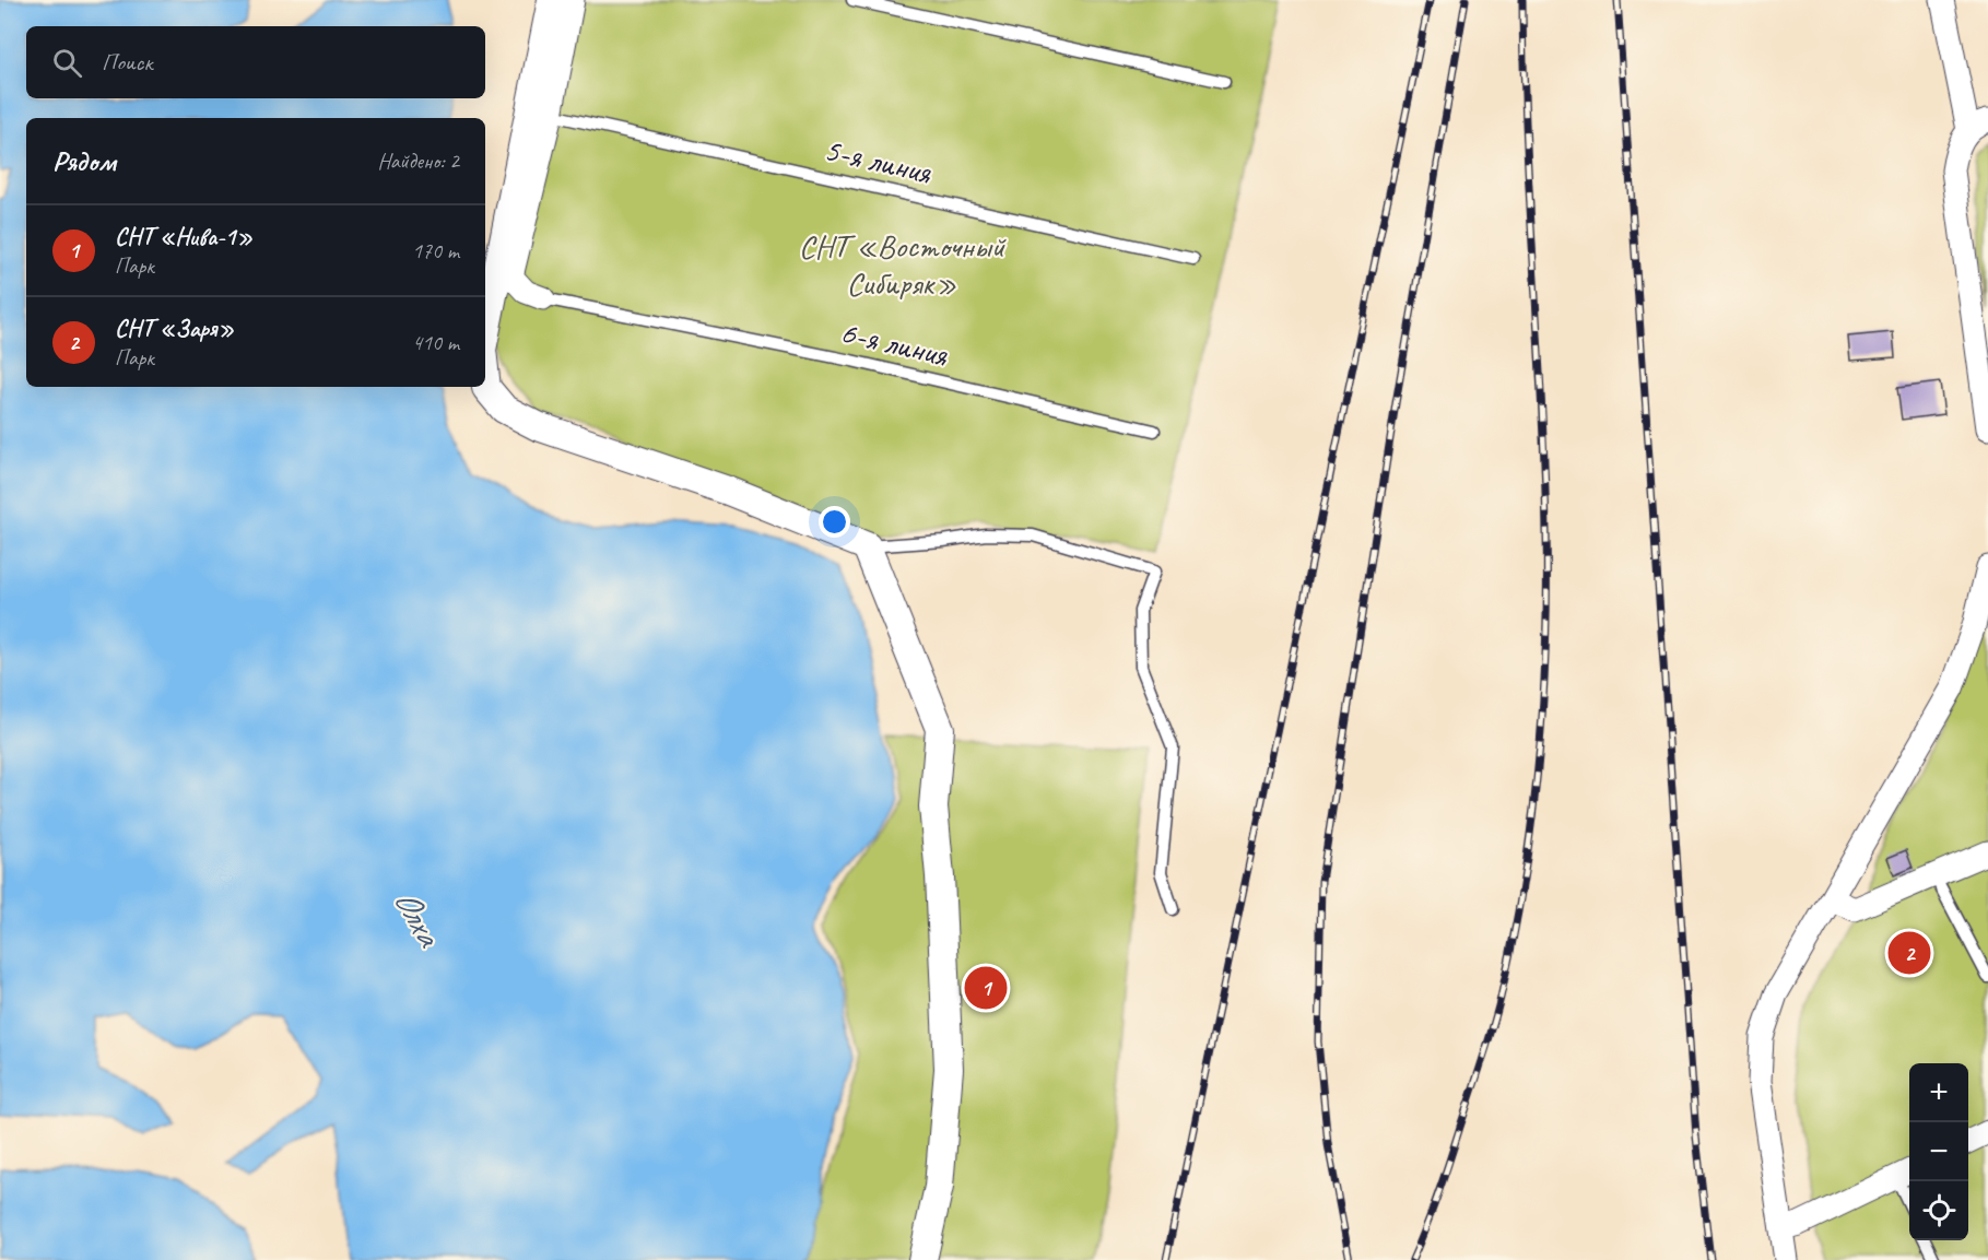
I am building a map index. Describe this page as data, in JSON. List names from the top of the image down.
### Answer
{
  "streets": {
    "lane": ["5-я линия", "6-я линия"]
  },
  "water": ["Олха"],
  "parks": ["СНТ «Восточный Сибиряк»"],
  "page": {
    "search": "Поиск",
    "heading": ["Рядом", "Найдено: 2"],
    "list": [
      {
        "mark": "1",
        "name": "СНТ «Нива-1»",
        "note": "Парк",
        "value": "170 m"
      },
      {
        "mark": "2",
        "name": "СНТ «Заря»",
        "note": "Парк",
        "value": "410 m"
      }
    ],
    "pins": ["2", "1"],
    "map_buttons": ["+", "−"]
  }
}
